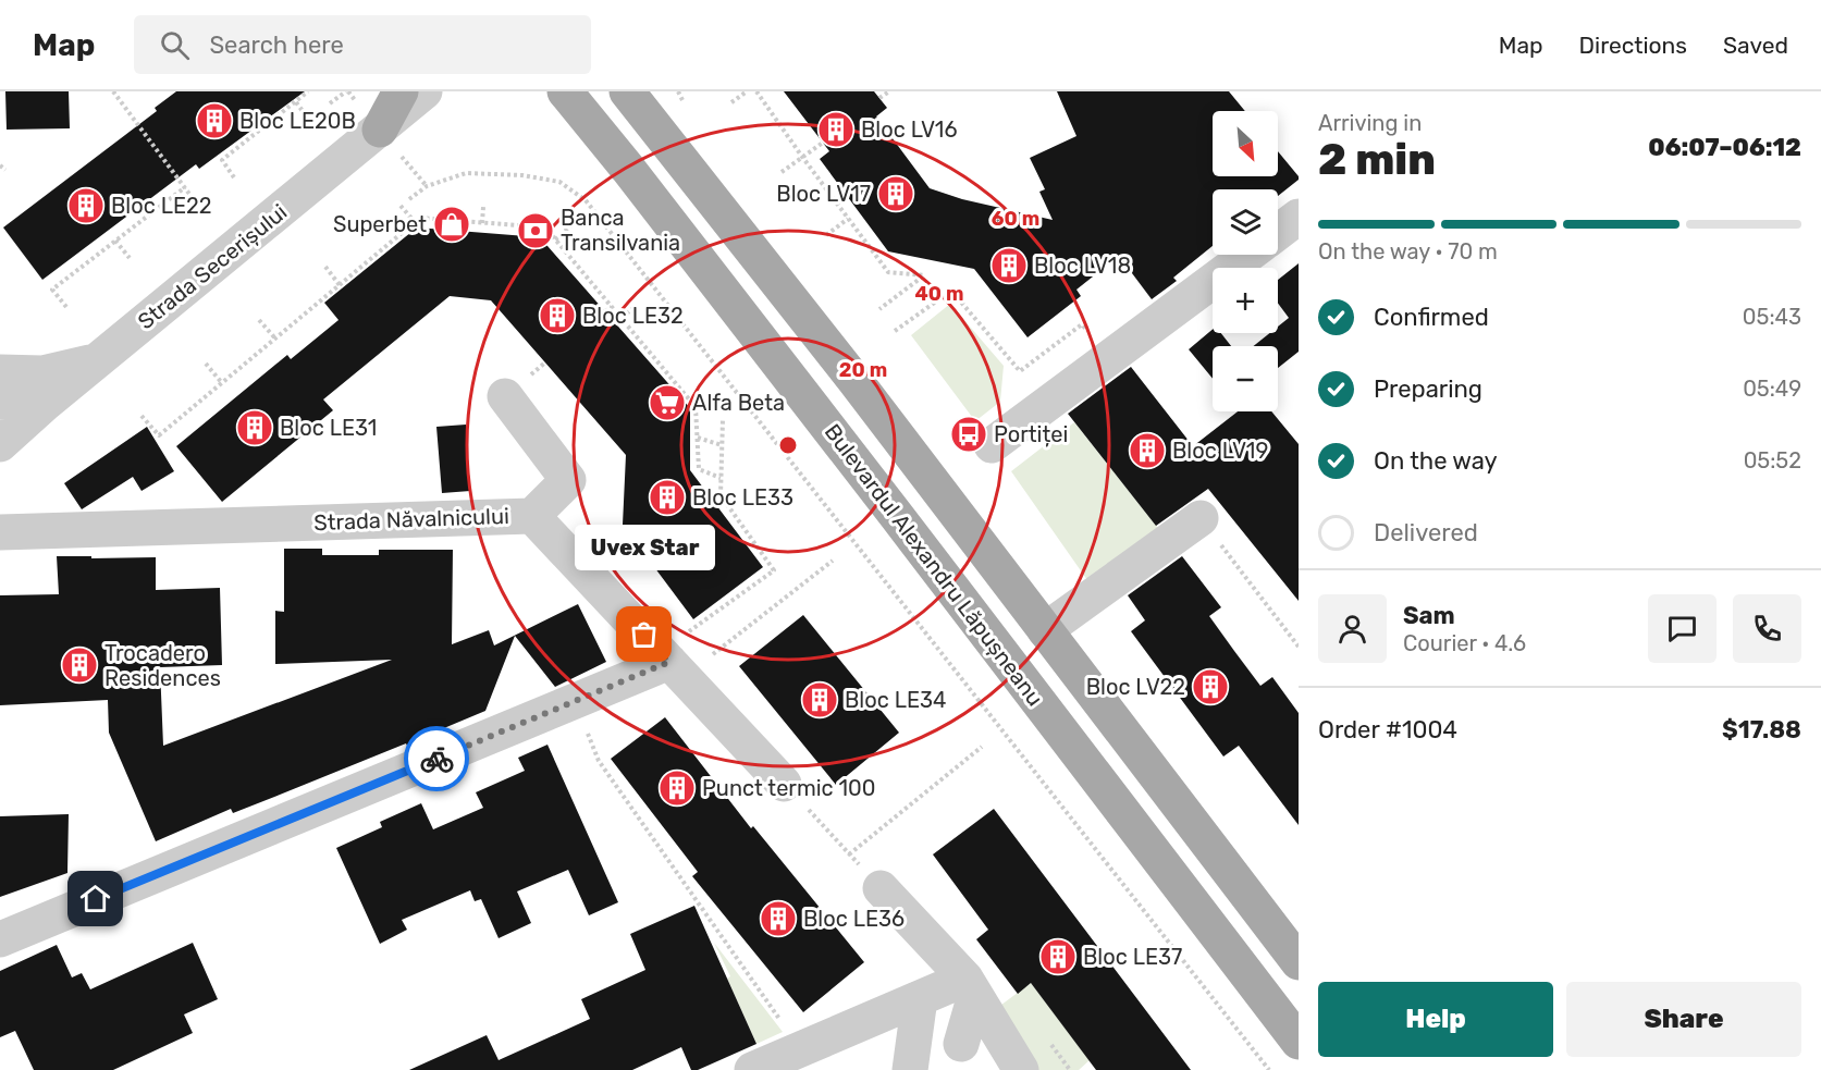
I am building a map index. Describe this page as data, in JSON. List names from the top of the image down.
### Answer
{
  "streets": {
    "main road": ["Bulevardul Alexandru Lăpușneanu"],
    "street": ["Strada Secerișului", "Strada Năvalnicului"]
  },
  "places": {
    "building": [
      "Bloc LE20B",
      "Bloc LV16",
      "Bloc LV17",
      "Bloc LE22",
      "Bloc LV18",
      "Bloc LE32",
      "Bloc LE31",
      "Bloc LV19",
      "Bloc LE33",
      "Trocadero Residences",
      "Bloc LV22",
      "Bloc LE34",
      "Punct termic 100",
      "Bloc LE36",
      "Bloc LE37"
    ],
    "shop": ["Superbet"],
    "bank": ["Banca Transilvania"],
    "supermarket": ["Alfa Beta"],
    "bus stop": ["Portiței"],
    "other": ["Uvex Star"]
  },
  "north": "bottom right",
  "page": {
    "header": "Map",
    "search": "Search here",
    "nav": ["Map", "Directions", "Saved"],
    "heading": ["2 min", "Arriving in", "06:07–06:12"],
    "panel": [
      "Sam",
      "Courier · 4.6",
      "Order #1004",
      "$17.88"
    ],
    "map_buttons": ["+", "−"],
    "bar": "On the way · 70 m",
    "list": [
      ["Confirmed", "05:43"],
      ["Preparing", "05:49"],
      ["On the way", "05:52"],
      "Delivered"
    ],
    "bubble": "Uvex Star",
    "buttons": ["Help", "Share"]
  },
  "rings": ["60 m", "40 m", "20 m"]
}
